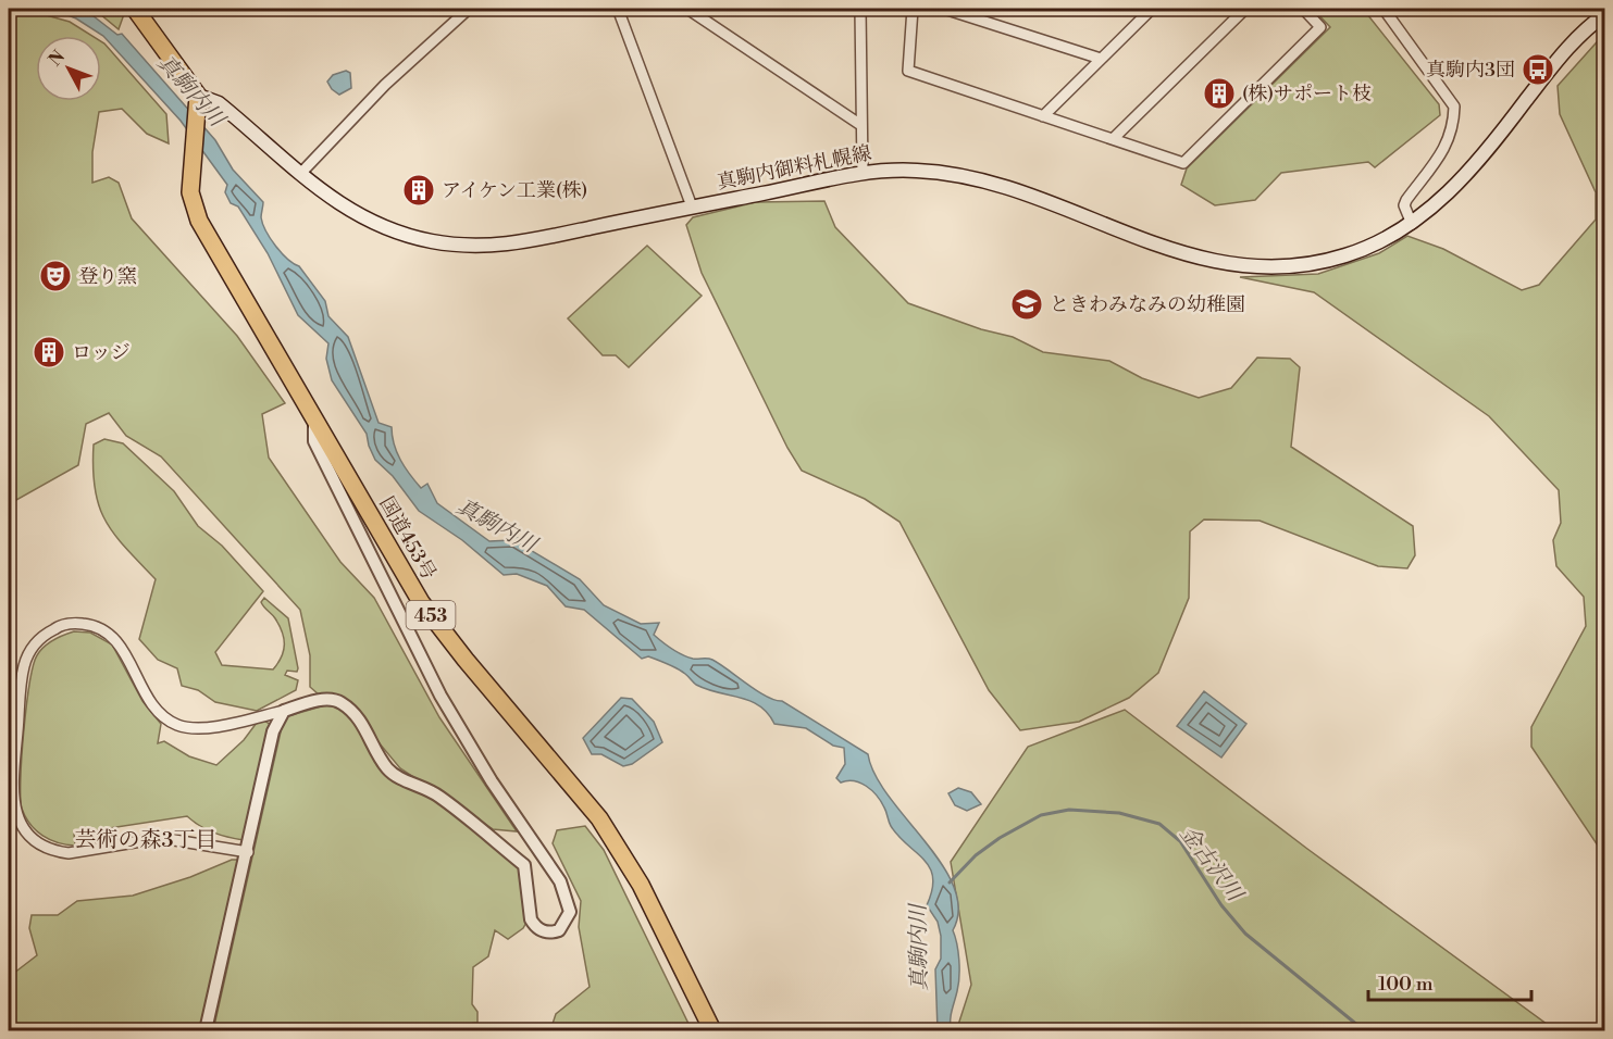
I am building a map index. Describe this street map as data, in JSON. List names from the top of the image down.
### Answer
{
  "streets": {
    "highway": ["国道453号", "453"],
    "main road": ["真駒内御料札幌線"]
  },
  "crossings": [
    ["真駒内御料札幌線", "国道453号"]
  ],
  "districts": ["芸術の森3丁目"],
  "water": ["真駒内川", "金古沢川"],
  "places": {
    "bus stop": ["真駒内3団"],
    "building": ["(株)サポート枝", "アイケン工業(株)", "ロッジ"],
    "theatre": ["登り窯"],
    "school or university": ["ときわみなみの幼稚園"]
  },
  "scale_bar": "100 m",
  "north": "top left"
}
